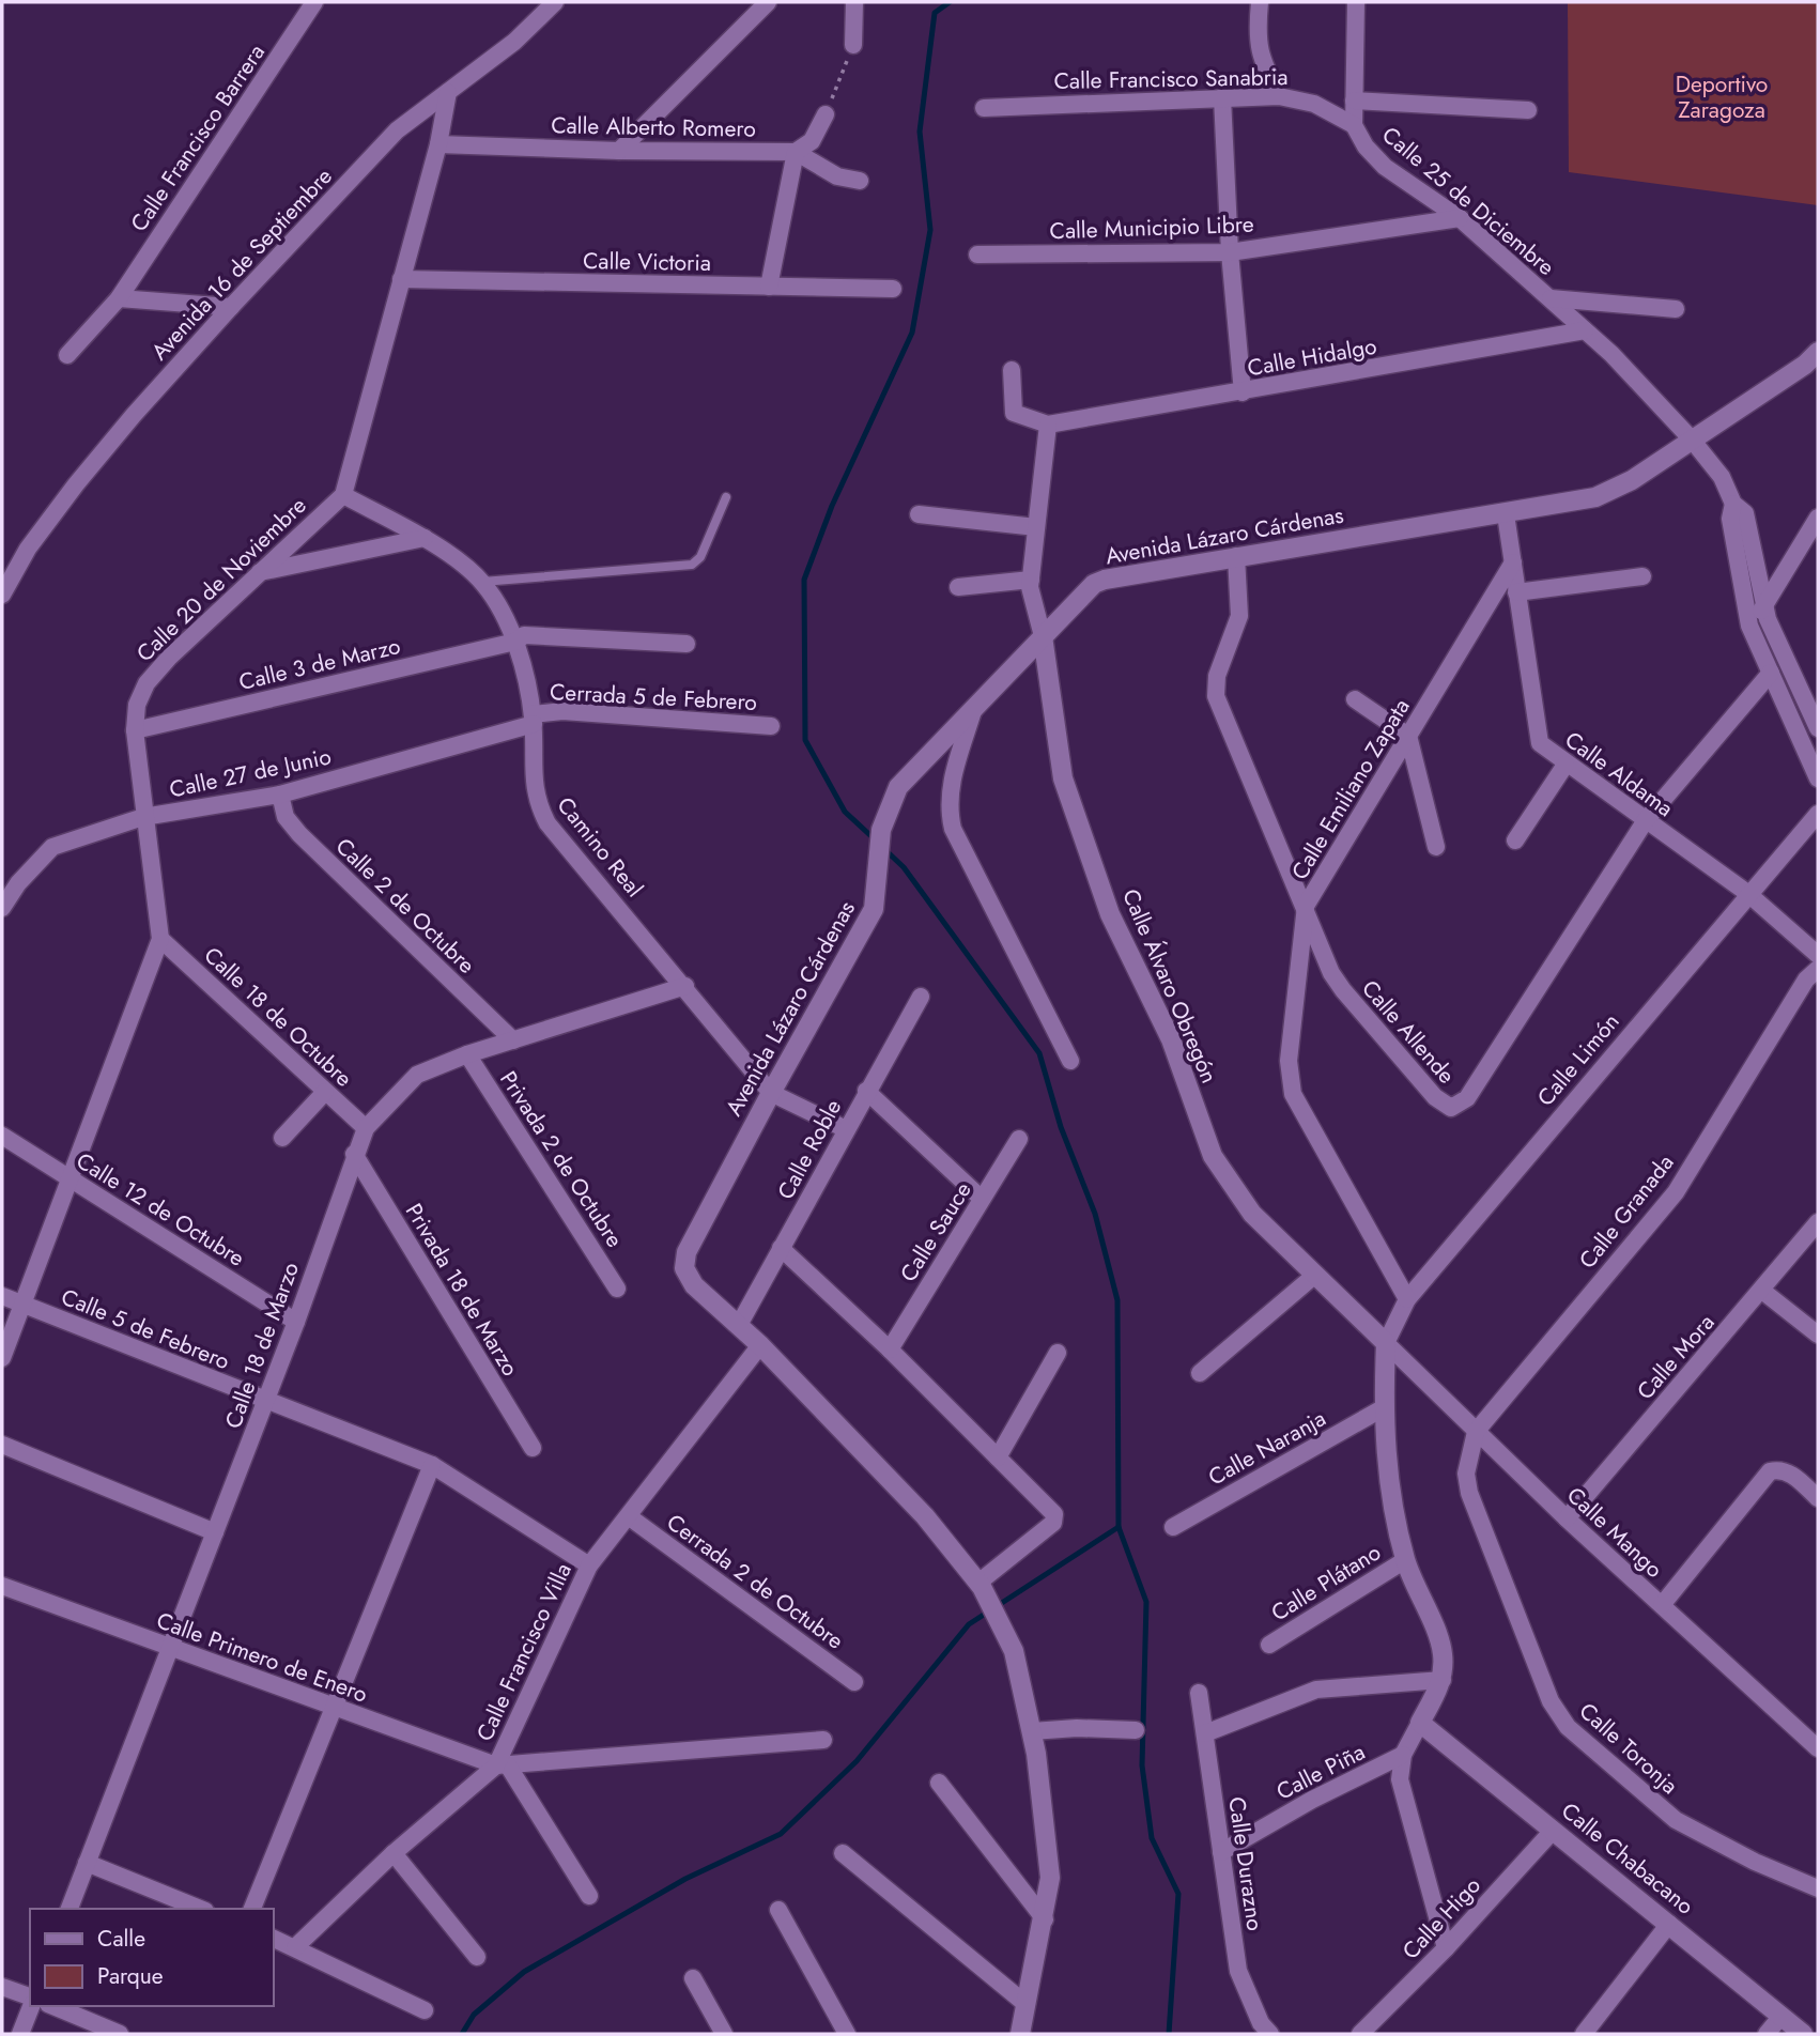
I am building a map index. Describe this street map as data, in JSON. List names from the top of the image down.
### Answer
{
  "streets": {
    "street": [
      "Calle Francisco Sanabria",
      "Calle Alberto Romero",
      "Calle Francisco Barrera",
      "Calle 25 de Diciembre",
      "Calle Municipio Libre",
      "Calle Victoria",
      "Avenida 16 de Septiembre",
      "Calle Hidalgo",
      "Avenida Lázaro Cárdenas",
      "Calle 20 de Noviembre",
      "Calle 3 de Marzo",
      "Cerrada 5 de Febrero",
      "Calle 27 de Junio",
      "Calle Aldama",
      "Calle Emiliano Zapata",
      "Camino Real",
      "Calle 2 de Octubre",
      "Calle Álvaro Obregón",
      "Calle 18 de Octubre",
      "Calle Allende",
      "Calle Limón",
      "Calle Roble",
      "Privada 2 de Octubre",
      "Calle 12 de Octubre",
      "Calle Granada",
      "Calle Sauce",
      "Privada 18 de Marzo",
      "Calle 5 de Febrero",
      "Calle 18 de Marzo",
      "Calle Mora",
      "Calle Naranja",
      "Calle Mango",
      "Cerrada 2 de Octubre",
      "Calle Plátano",
      "Calle Francisco Villa",
      "Calle Primero de Enero",
      "Calle Toronja",
      "Calle Piña",
      "Calle Chabacano",
      "Calle Durazno",
      "Calle Higo"
    ]
  },
  "crossings": [
    ["Calle Francisco Sanabria", "Calle 25 de Diciembre"],
    ["Calle 25 de Diciembre", "Calle Municipio Libre"],
    ["Calle 25 de Diciembre", "Calle Hidalgo"],
    ["Calle 25 de Diciembre", "Avenida Lázaro Cárdenas"],
    ["Calle Hidalgo", "Calle Álvaro Obregón"],
    ["Avenida Lázaro Cárdenas", "Calle Aldama"],
    ["Avenida Lázaro Cárdenas", "Camino Real"],
    ["Avenida Lázaro Cárdenas", "Calle Álvaro Obregón"],
    ["Avenida Lázaro Cárdenas", "Calle Allende"],
    ["Avenida Lázaro Cárdenas", "Calle Roble"],
    ["Avenida Lázaro Cárdenas", "Calle Francisco Villa"],
    ["Calle 20 de Noviembre", "Calle 3 de Marzo"],
    ["Calle 20 de Noviembre", "Calle 27 de Junio"],
    ["Calle 20 de Noviembre", "Camino Real"],
    ["Calle 20 de Noviembre", "Calle 18 de Octubre"],
    ["Calle 20 de Noviembre", "Calle 12 de Octubre"],
    ["Calle 20 de Noviembre", "Calle 5 de Febrero"],
    ["Calle 3 de Marzo", "Camino Real"],
    ["Cerrada 5 de Febrero", "Calle 27 de Junio"],
    ["Cerrada 5 de Febrero", "Camino Real"],
    ["Calle 27 de Junio", "Camino Real"],
    ["Calle 27 de Junio", "Calle 2 de Octubre"],
    ["Calle Aldama", "Calle Emiliano Zapata"],
    ["Calle Aldama", "Calle Allende"],
    ["Calle Aldama", "Calle Limón"],
    ["Calle Emiliano Zapata", "Calle Allende"],
    ["Calle Emiliano Zapata", "Calle Limón"],
    ["Camino Real", "Calle Roble"],
    ["Camino Real", "Calle 18 de Marzo"],
    ["Calle 2 de Octubre", "Calle 18 de Marzo"],
    ["Calle Álvaro Obregón", "Calle Limón"],
    ["Calle Álvaro Obregón", "Calle Mango"],
    ["Calle 18 de Octubre", "Calle 18 de Marzo"],
    ["Calle Limón", "Calle Mango"],
    ["Privada 2 de Octubre", "Calle 18 de Marzo"],
    ["Calle 12 de Octubre", "Calle 18 de Marzo"],
    ["Calle Granada", "Calle Mango"],
    ["Calle Granada", "Calle Toronja"],
    ["Privada 18 de Marzo", "Calle 18 de Marzo"],
    ["Calle 5 de Febrero", "Calle 18 de Marzo"],
    ["Calle 5 de Febrero", "Calle Francisco Villa"],
    ["Calle 18 de Marzo", "Calle Primero de Enero"],
    ["Calle Mora", "Calle Mango"],
    ["Calle Mango", "Calle Toronja"],
    ["Cerrada 2 de Octubre", "Calle Francisco Villa"],
    ["Calle Francisco Villa", "Calle Primero de Enero"],
    ["Calle Piña", "Calle Durazno"],
    ["Calle Chabacano", "Calle Higo"]
  ],
  "parks": ["Deportivo Zaragoza"],
  "legend": ["Calle", "Parque"]
}
